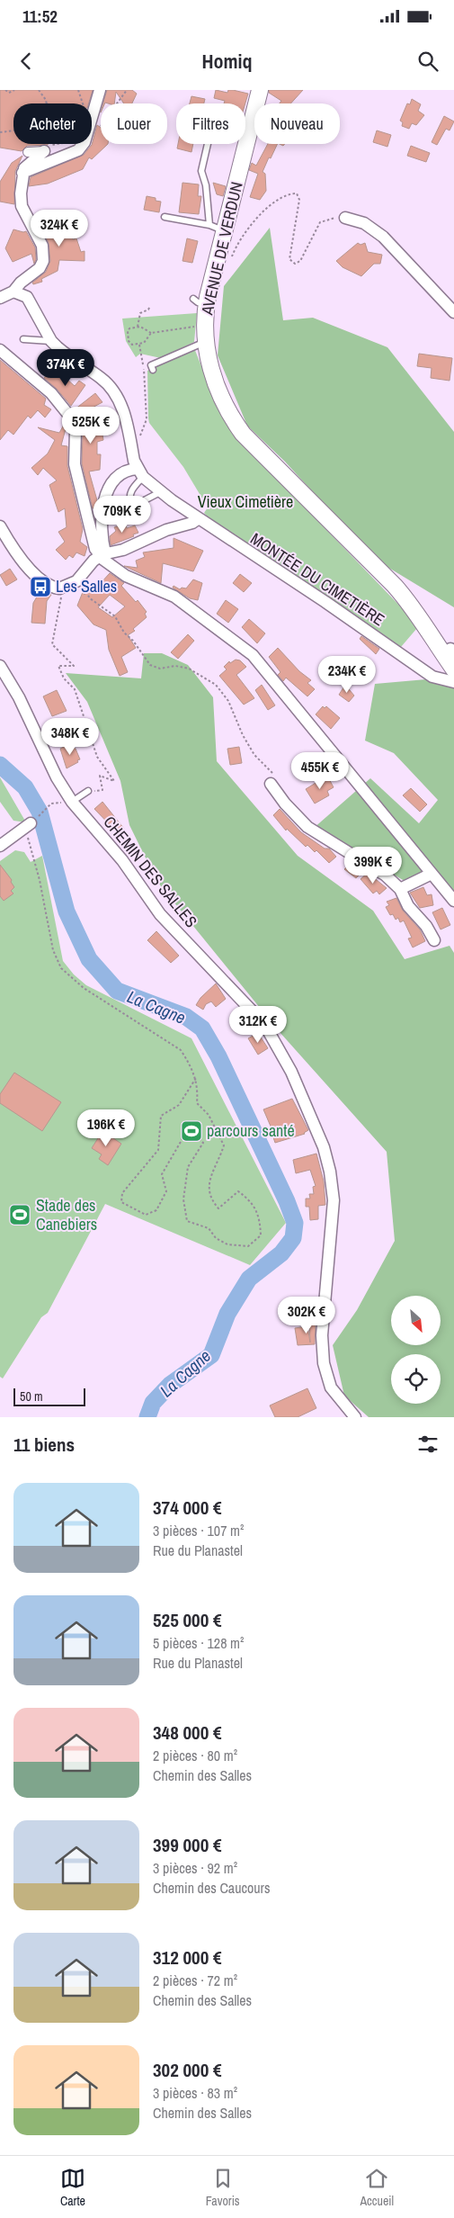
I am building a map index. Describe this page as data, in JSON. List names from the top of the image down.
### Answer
{
  "streets": {
    "main road": ["AVENUE DE VERDUN"],
    "street": ["MONTÉE DU CIMETIÈRE", "CHEMIN DES SALLES"]
  },
  "crossings": [
    ["AVENUE DE VERDUN", "MONTÉE DU CIMETIÈRE"]
  ],
  "water": ["La Cagne"],
  "parks": ["Vieux Cimetière"],
  "places": {
    "bus stop": ["Les Salles"],
    "sports": ["parcours santé", "Stade des Canebiers"]
  },
  "scale_bar": "50 m",
  "north": "bottom right",
  "page": {
    "status": "11:52",
    "header": "Homiq",
    "chip": [
      "Acheter",
      "Louer",
      "Filtres",
      "Nouveau"
    ],
    "price": [
      "324K €",
      "374K €",
      "525K €",
      "709K €",
      "234K €",
      "348K €",
      "455K €",
      "399K €",
      "312K €",
      "196K €",
      "302K €"
    ],
    "scale": "50 m",
    "heading": "11 biens",
    "list": [
      {
        "name": "374 000 €",
        "note": "3 pièces · 107 m² · Rue du Planastel"
      },
      {
        "name": "525 000 €",
        "note": "5 pièces · 128 m² · Rue du Planastel"
      },
      {
        "name": "348 000 €",
        "note": "2 pièces · 80 m² · Chemin des Salles"
      },
      {
        "name": "399 000 €",
        "note": "3 pièces · 92 m² · Chemin des Caucours"
      },
      {
        "name": "312 000 €",
        "note": "2 pièces · 72 m² · Chemin des Salles"
      },
      {
        "name": "302 000 €",
        "note": "3 pièces · 83 m² · Chemin des Salles"
      }
    ],
    "tabs": ["Carte", "Favoris", "Accueil"]
  }
}
